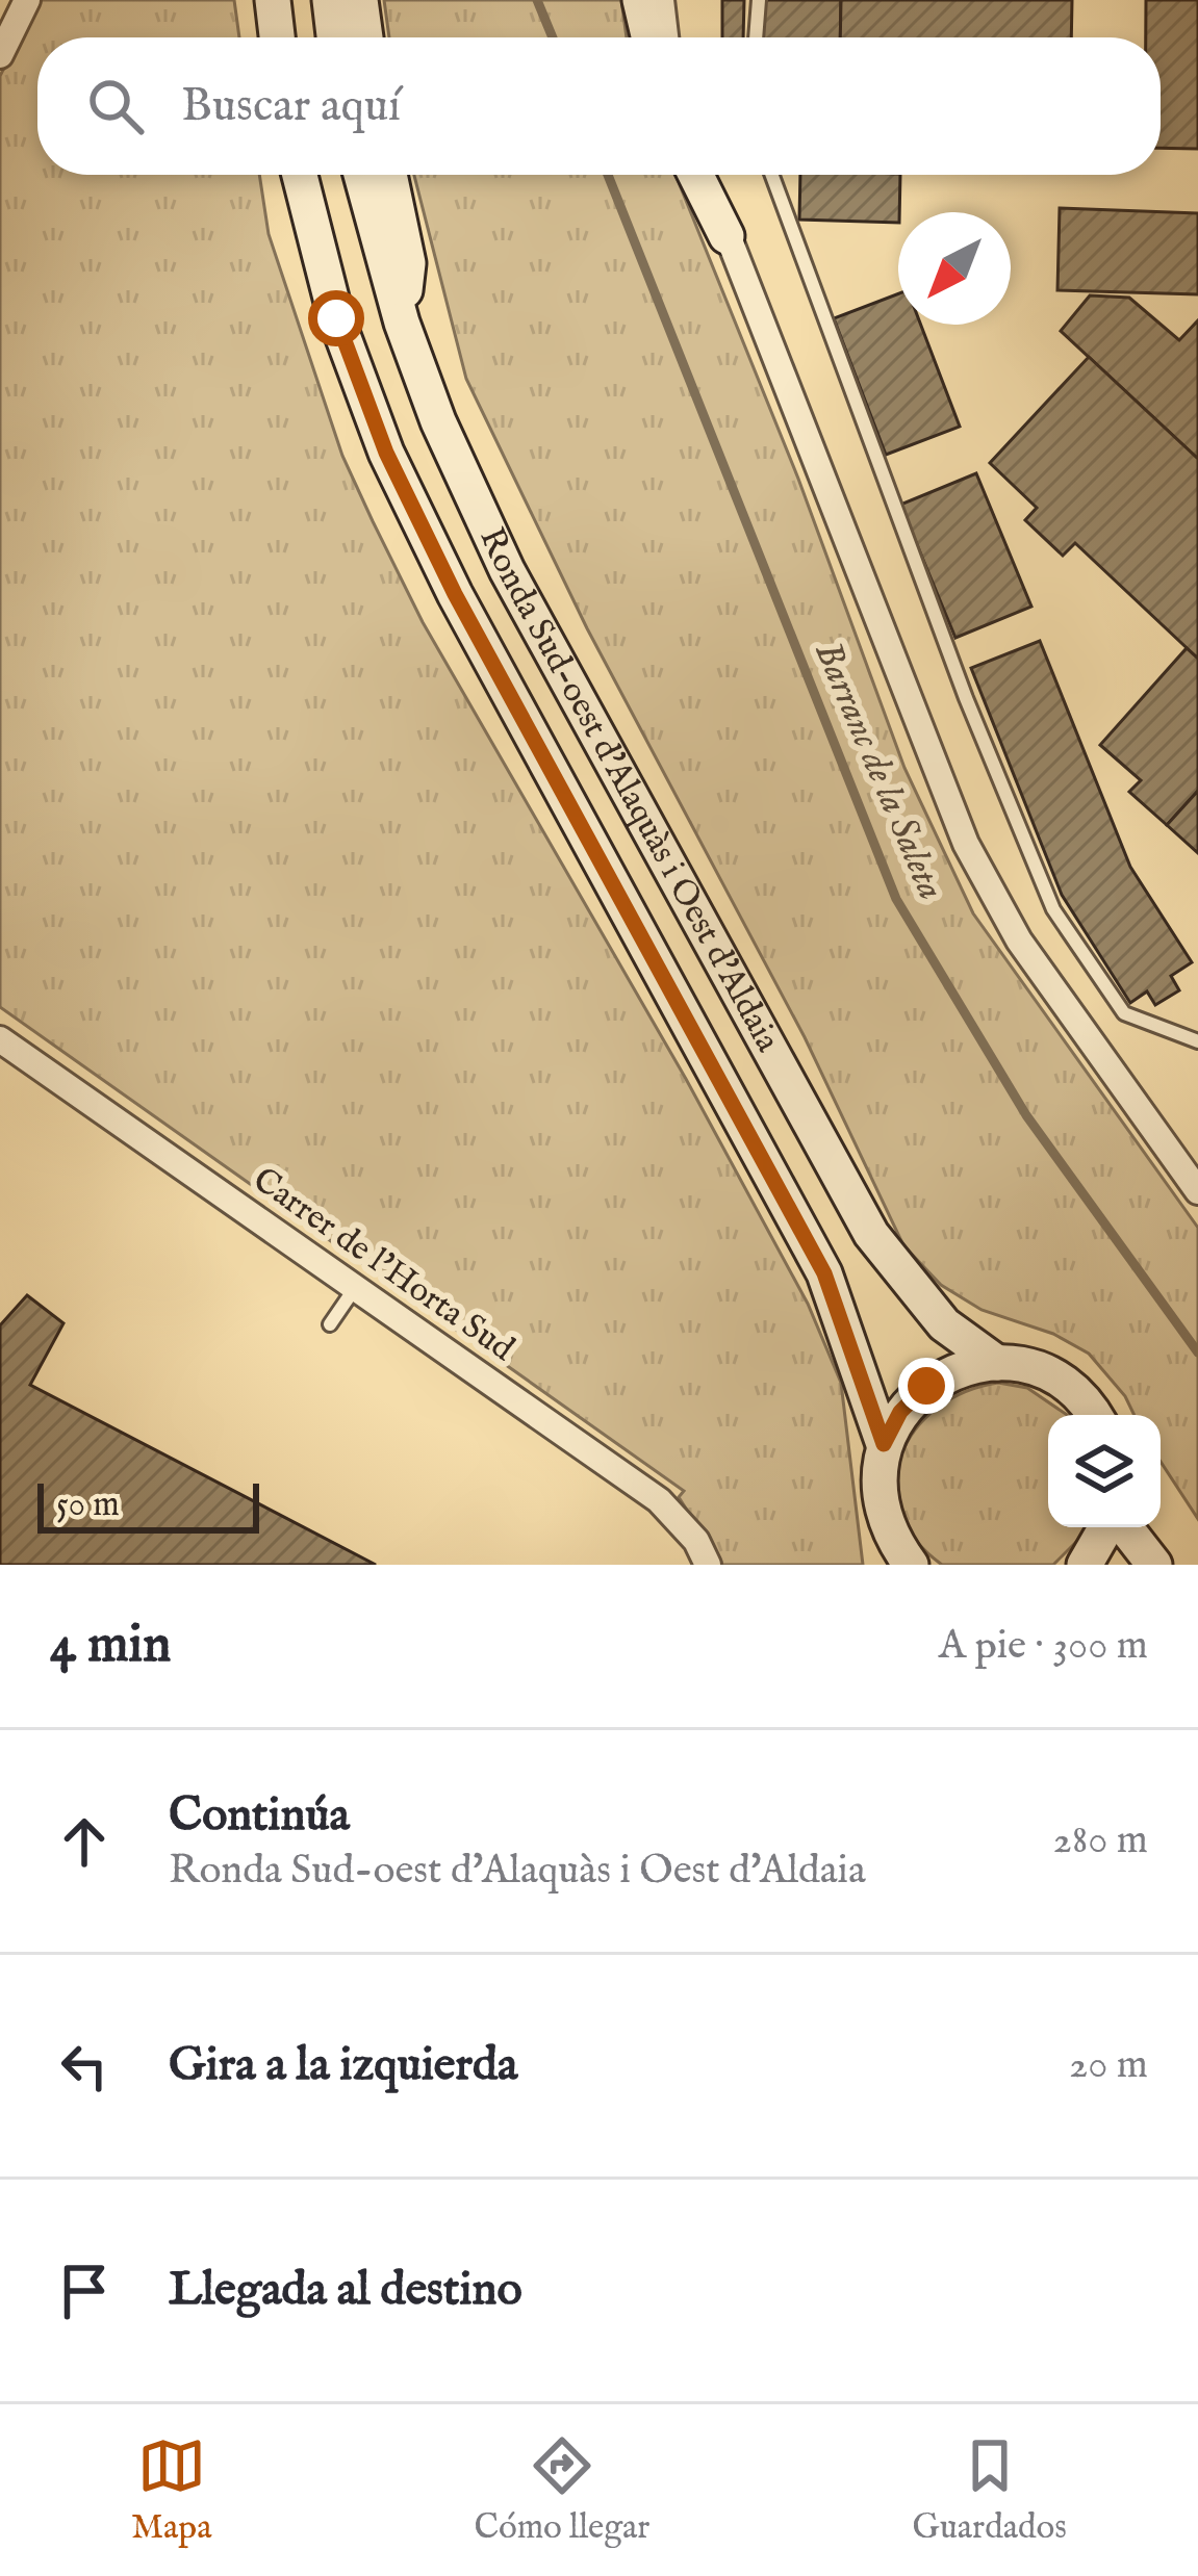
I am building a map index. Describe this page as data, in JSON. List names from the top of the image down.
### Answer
{
  "streets": {
    "main road": ["Ronda Sud-oest d'Alaquàs i Oest d'Aldaia"],
    "street": ["Carrer de l'Horta Sud"]
  },
  "water": ["Barranc de la Saleta"],
  "scale_bar": "50 m",
  "north": "bottom left",
  "page": {
    "search": "Buscar aquí",
    "scale": "50 m",
    "heading": ["4 min", "A pie · 300 m"],
    "list": [
      ["Continúa", "Ronda Sud-oest d'Alaquàs i Oest d'Aldaia", "280 m"],
      ["Gira a la izquierda", "20 m"],
      "Llegada al destino"
    ],
    "nav": ["Mapa", "Cómo llegar", "Guardados"]
  }
}
